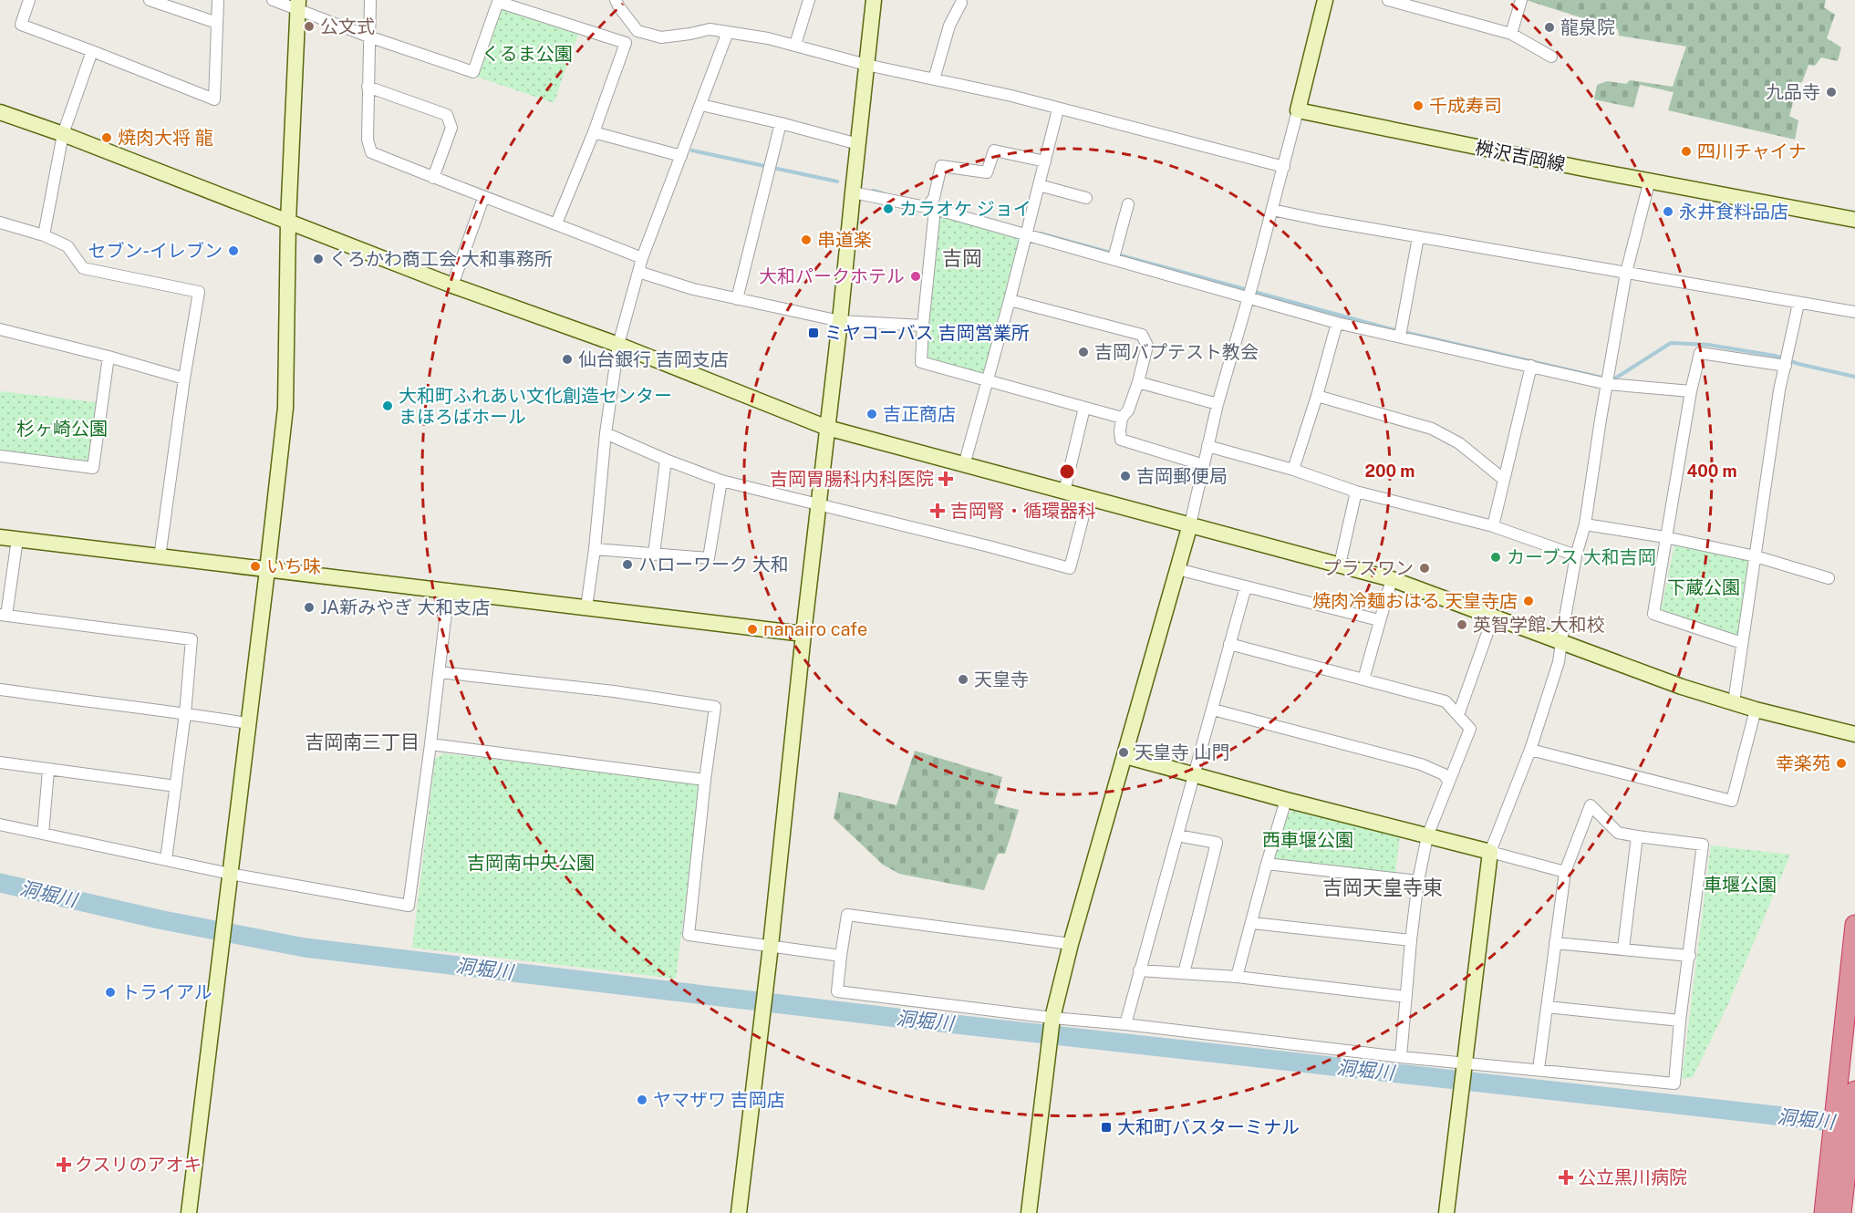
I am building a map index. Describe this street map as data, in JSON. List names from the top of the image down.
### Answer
{
  "streets": {
    "street": ["桝沢吉岡線"]
  },
  "districts": ["吉岡", "吉岡南三丁目", "吉岡天皇寺東"],
  "water": ["洞堀川"],
  "parks": [
    "くるま公園",
    "杉ヶ崎公園",
    "下蔵公園",
    "西車堰公園",
    "吉岡南中央公園",
    "車堰公園"
  ],
  "places": {
    "other": [
      "公文式",
      "龍泉院",
      "九品寺",
      "千成寿司",
      "焼肉大将 龍",
      "四川チャイナ",
      "カラオケ ジョイ",
      "永井食料品店",
      "串道楽",
      "セブン-イレブン",
      "くろかわ商工会 大和事務所",
      "大和パークホテル",
      "吉岡バプテスト教会",
      "仙台銀行 吉岡支店",
      "大和町ふれあい文化創造センター まほろばホール",
      "吉正商店",
      "吉岡郵便局",
      "カーブス 大和吉岡",
      "ハローワーク 大和",
      "いち味",
      "プラスワン",
      "焼肉冷麺おはる 天皇寺店",
      "JA新みやぎ 大和支店",
      "英智学館 大和校",
      "nanairo cafe",
      "天皇寺",
      "天皇寺 山門",
      "幸楽苑",
      "トライアル",
      "ヤマザワ 吉岡店"
    ],
    "transit": ["ミヤコーバス 吉岡営業所", "大和町バスターミナル"],
    "health": [
      "吉岡胃腸科内科医院",
      "吉岡腎・循環器科",
      "クスリのアオキ",
      "公立黒川病院"
    ]
  },
  "rings": ["200 m", "400 m"]
}
